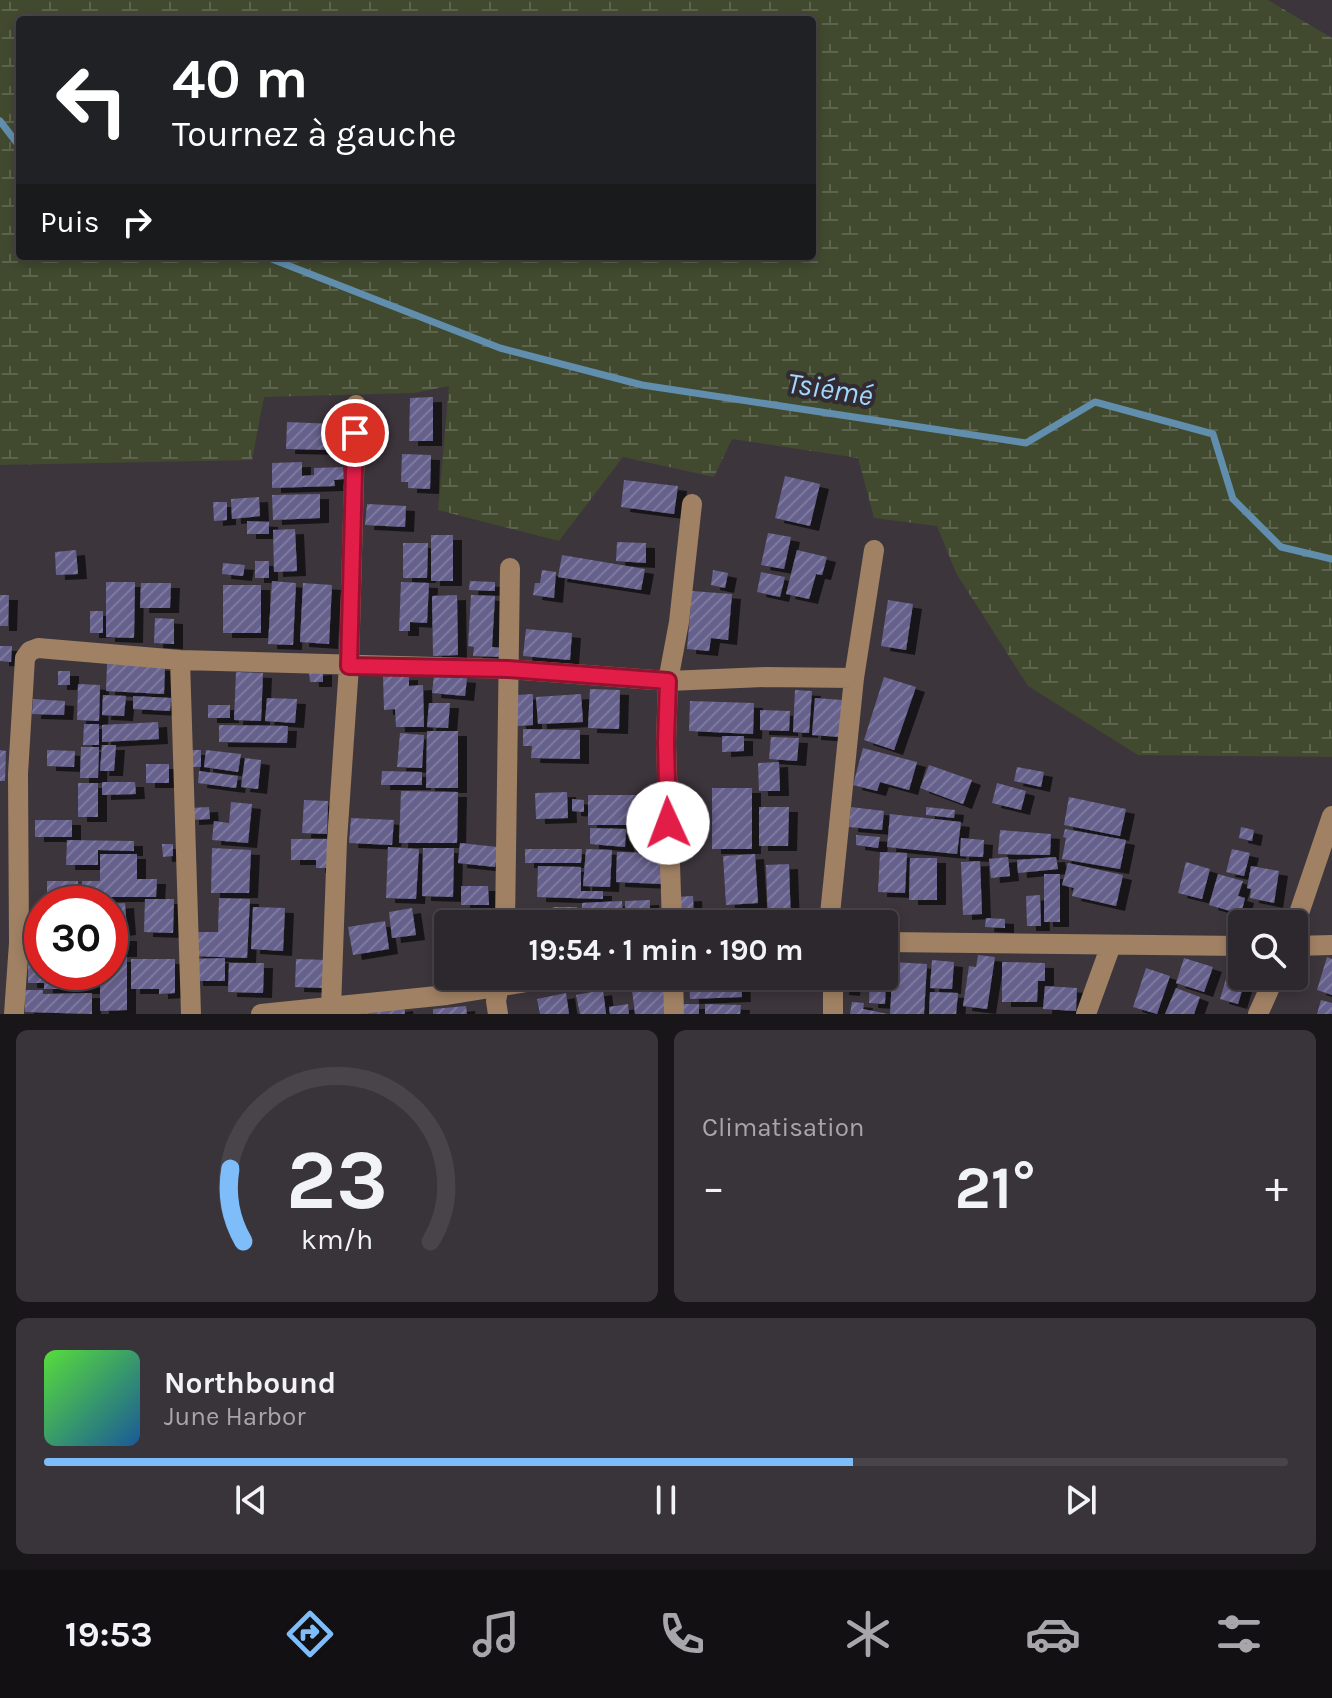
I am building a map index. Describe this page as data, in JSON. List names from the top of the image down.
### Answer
{
  "water": ["Tsiémé"],
  "page": {
    "turn": ["40 m", "Tournez à gauche"],
    "then": "Puis",
    "limit": "30",
    "trip": "19:54 · 1 min · 190 m",
    "tile": "Climatisation",
    "heat": ["−", "21°", "+"],
    "song": ["Northbound", "June Harbor"],
    "tabs": "19:53",
    "gauge": ["23", "km/h"]
  }
}
